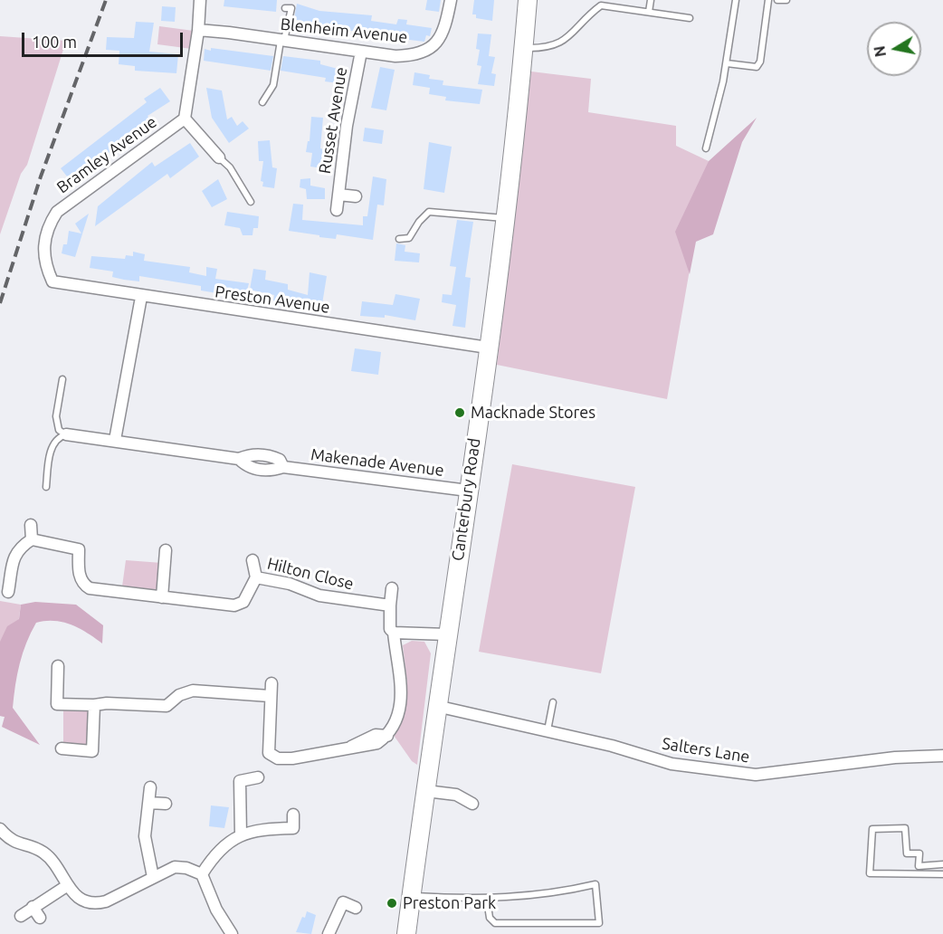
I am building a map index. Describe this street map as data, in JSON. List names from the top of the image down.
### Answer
{
  "streets": {
    "main road": ["Canterbury Road"],
    "street": [
      "Blenheim Avenue",
      "Russet Avenue",
      "Bramley Avenue",
      "Preston Avenue",
      "Makenade Avenue",
      "Hilton Close",
      "Salters Lane"
    ]
  },
  "crossings": [
    ["Blenheim Avenue", "Russet Avenue"],
    ["Bramley Avenue", "Preston Avenue"],
    ["Preston Avenue", "Canterbury Road"],
    ["Makenade Avenue", "Canterbury Road"],
    ["Canterbury Road", "Salters Lane"]
  ],
  "places": ["Macknade Stores", "Preston Park"],
  "scale_bar": "100 m",
  "north": "left"
}
